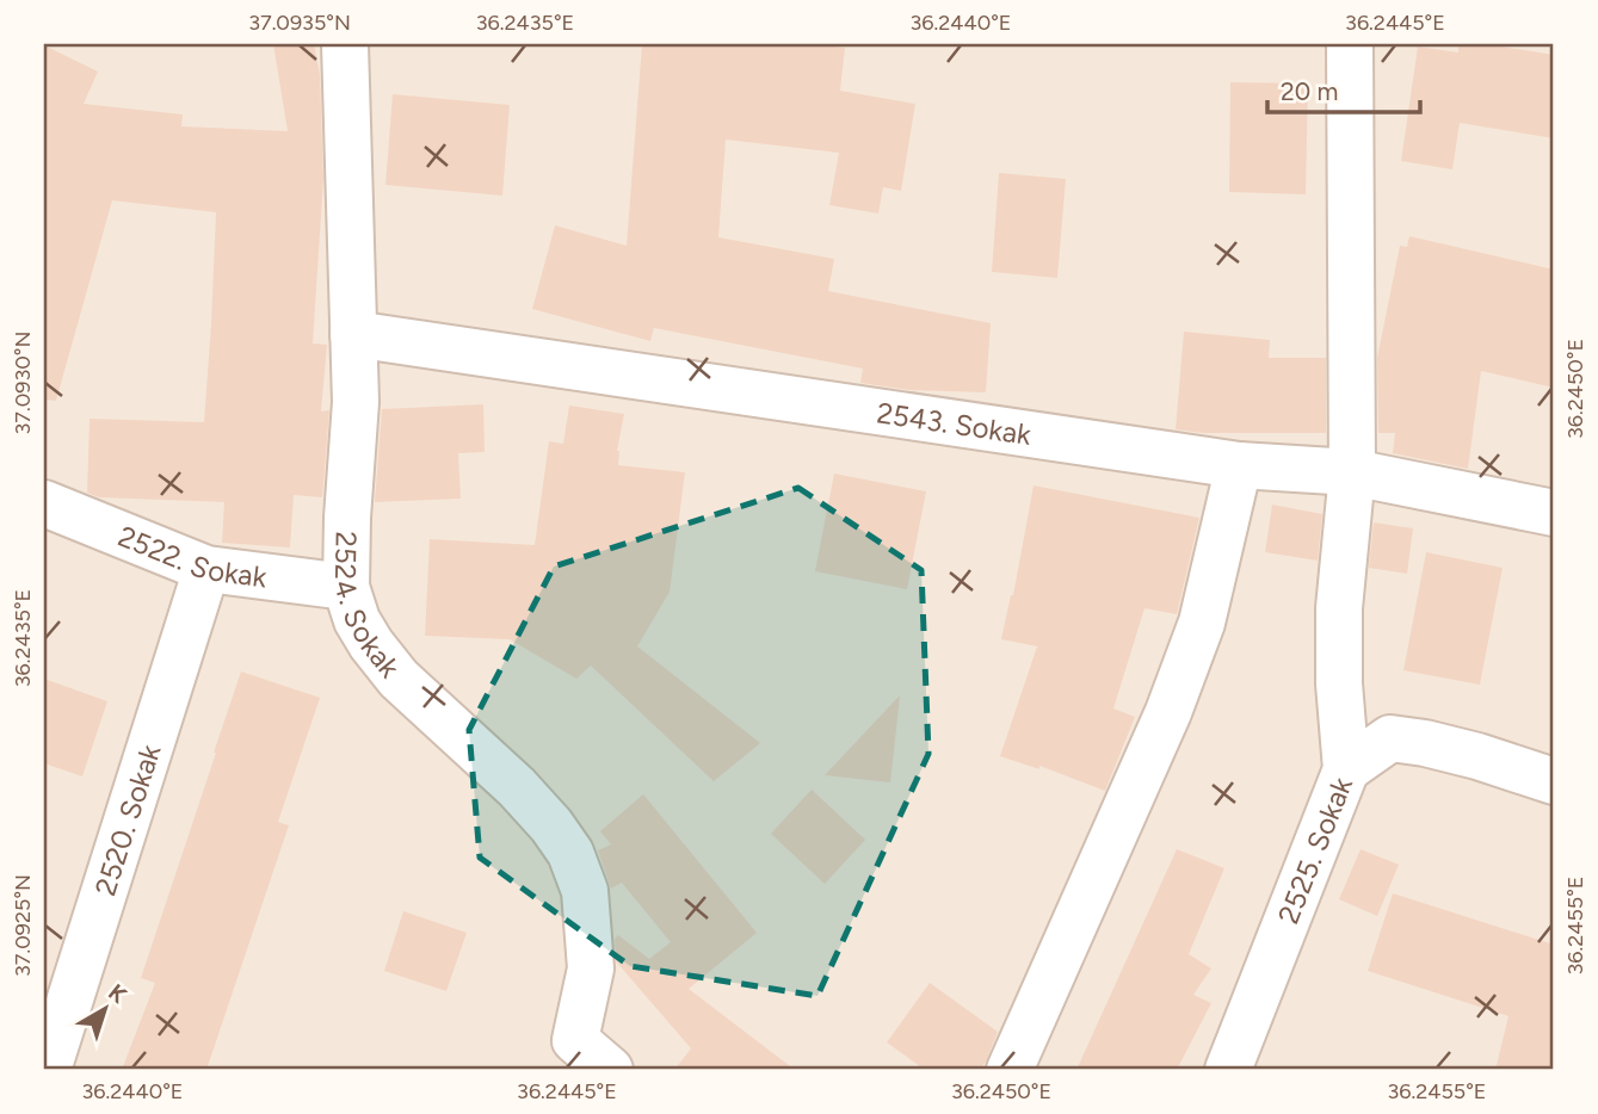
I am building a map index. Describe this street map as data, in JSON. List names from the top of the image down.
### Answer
{
  "streets": {
    "street": [
      "2543. Sokak",
      "2522. Sokak",
      "2524. Sokak",
      "2520. Sokak",
      "2525. Sokak"
    ]
  },
  "crossings": [
    ["2543. Sokak", "2524. Sokak"],
    ["2543. Sokak", "2525. Sokak"],
    ["2522. Sokak", "2524. Sokak"],
    ["2522. Sokak", "2520. Sokak"]
  ],
  "scale_bar": "20 m",
  "north": "top right",
  "coordinates": [
    "37.0935°N",
    "36.2435°E",
    "36.2440°E",
    "36.2445°E",
    "37.0930°N",
    "36.2450°E",
    "37.0925°N",
    "36.2455°E"
  ]
}
